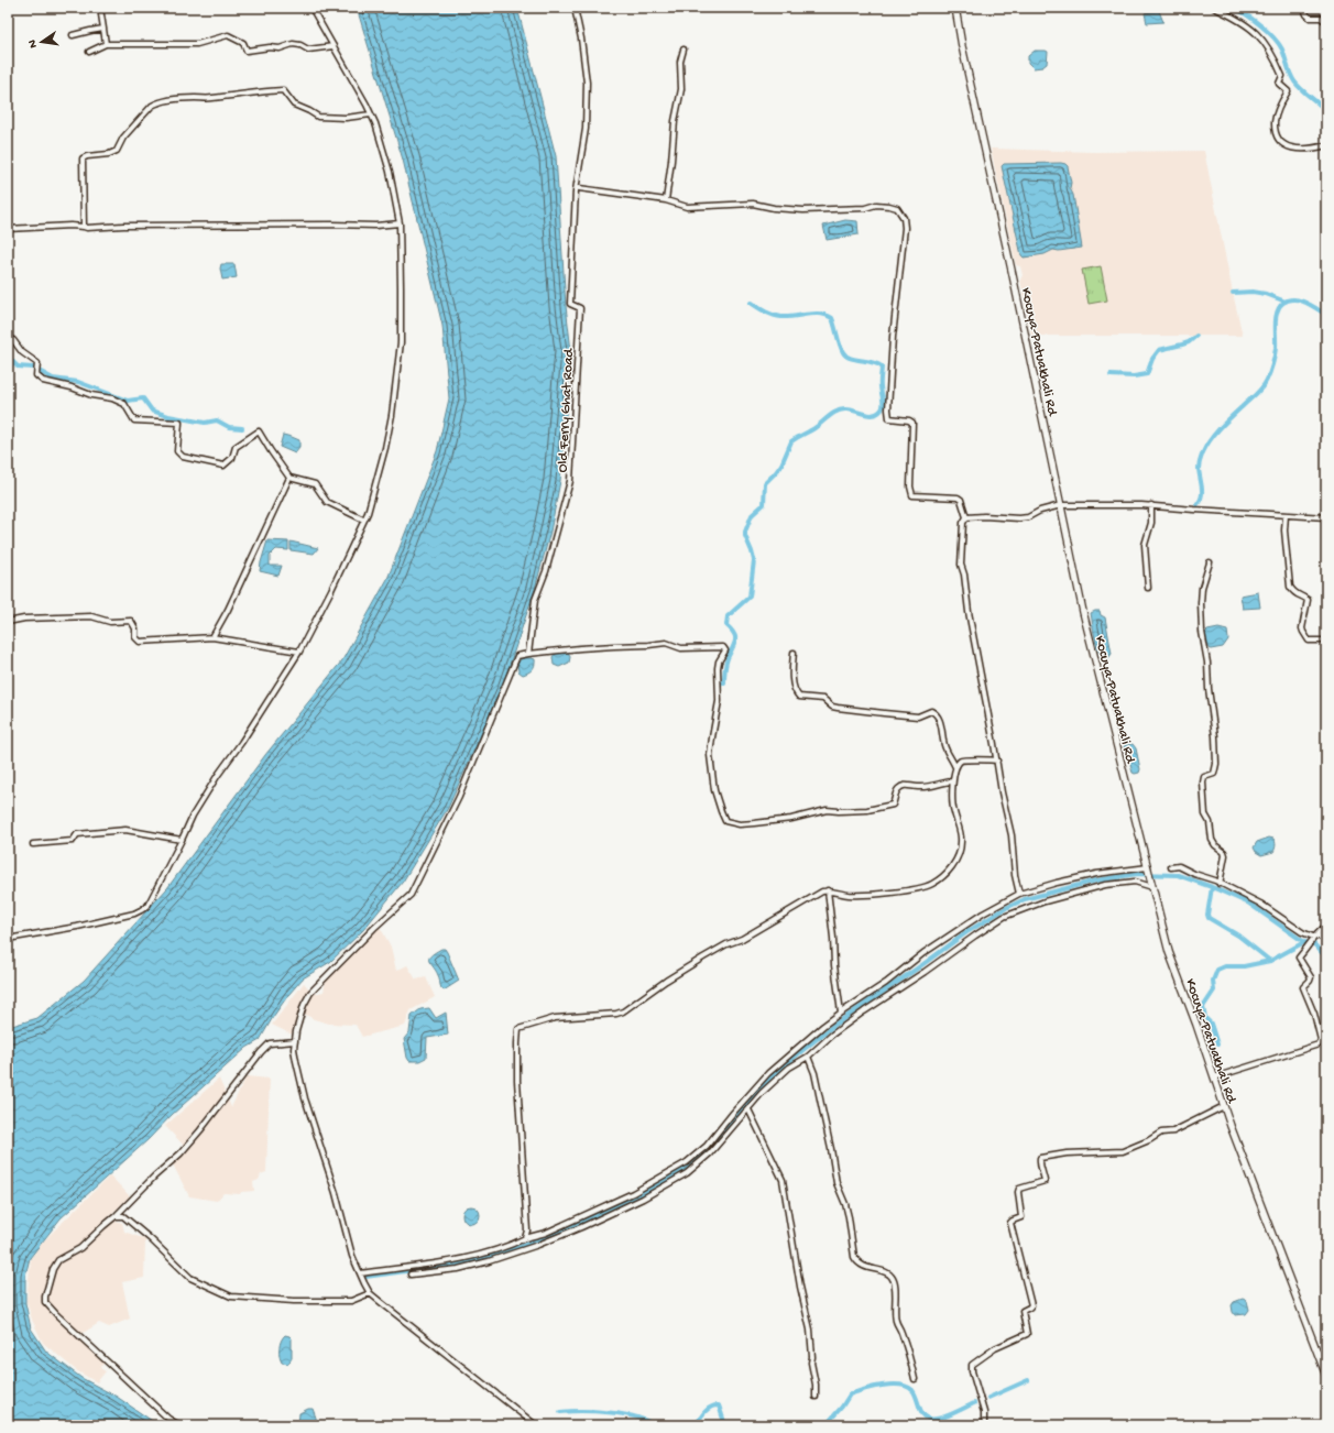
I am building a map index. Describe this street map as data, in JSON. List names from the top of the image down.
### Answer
{
  "streets": {
    "main road": ["Kocuya-Patuakhali Rd"],
    "street": ["Old Ferry Ghat Road"]
  },
  "north": "left"
}
